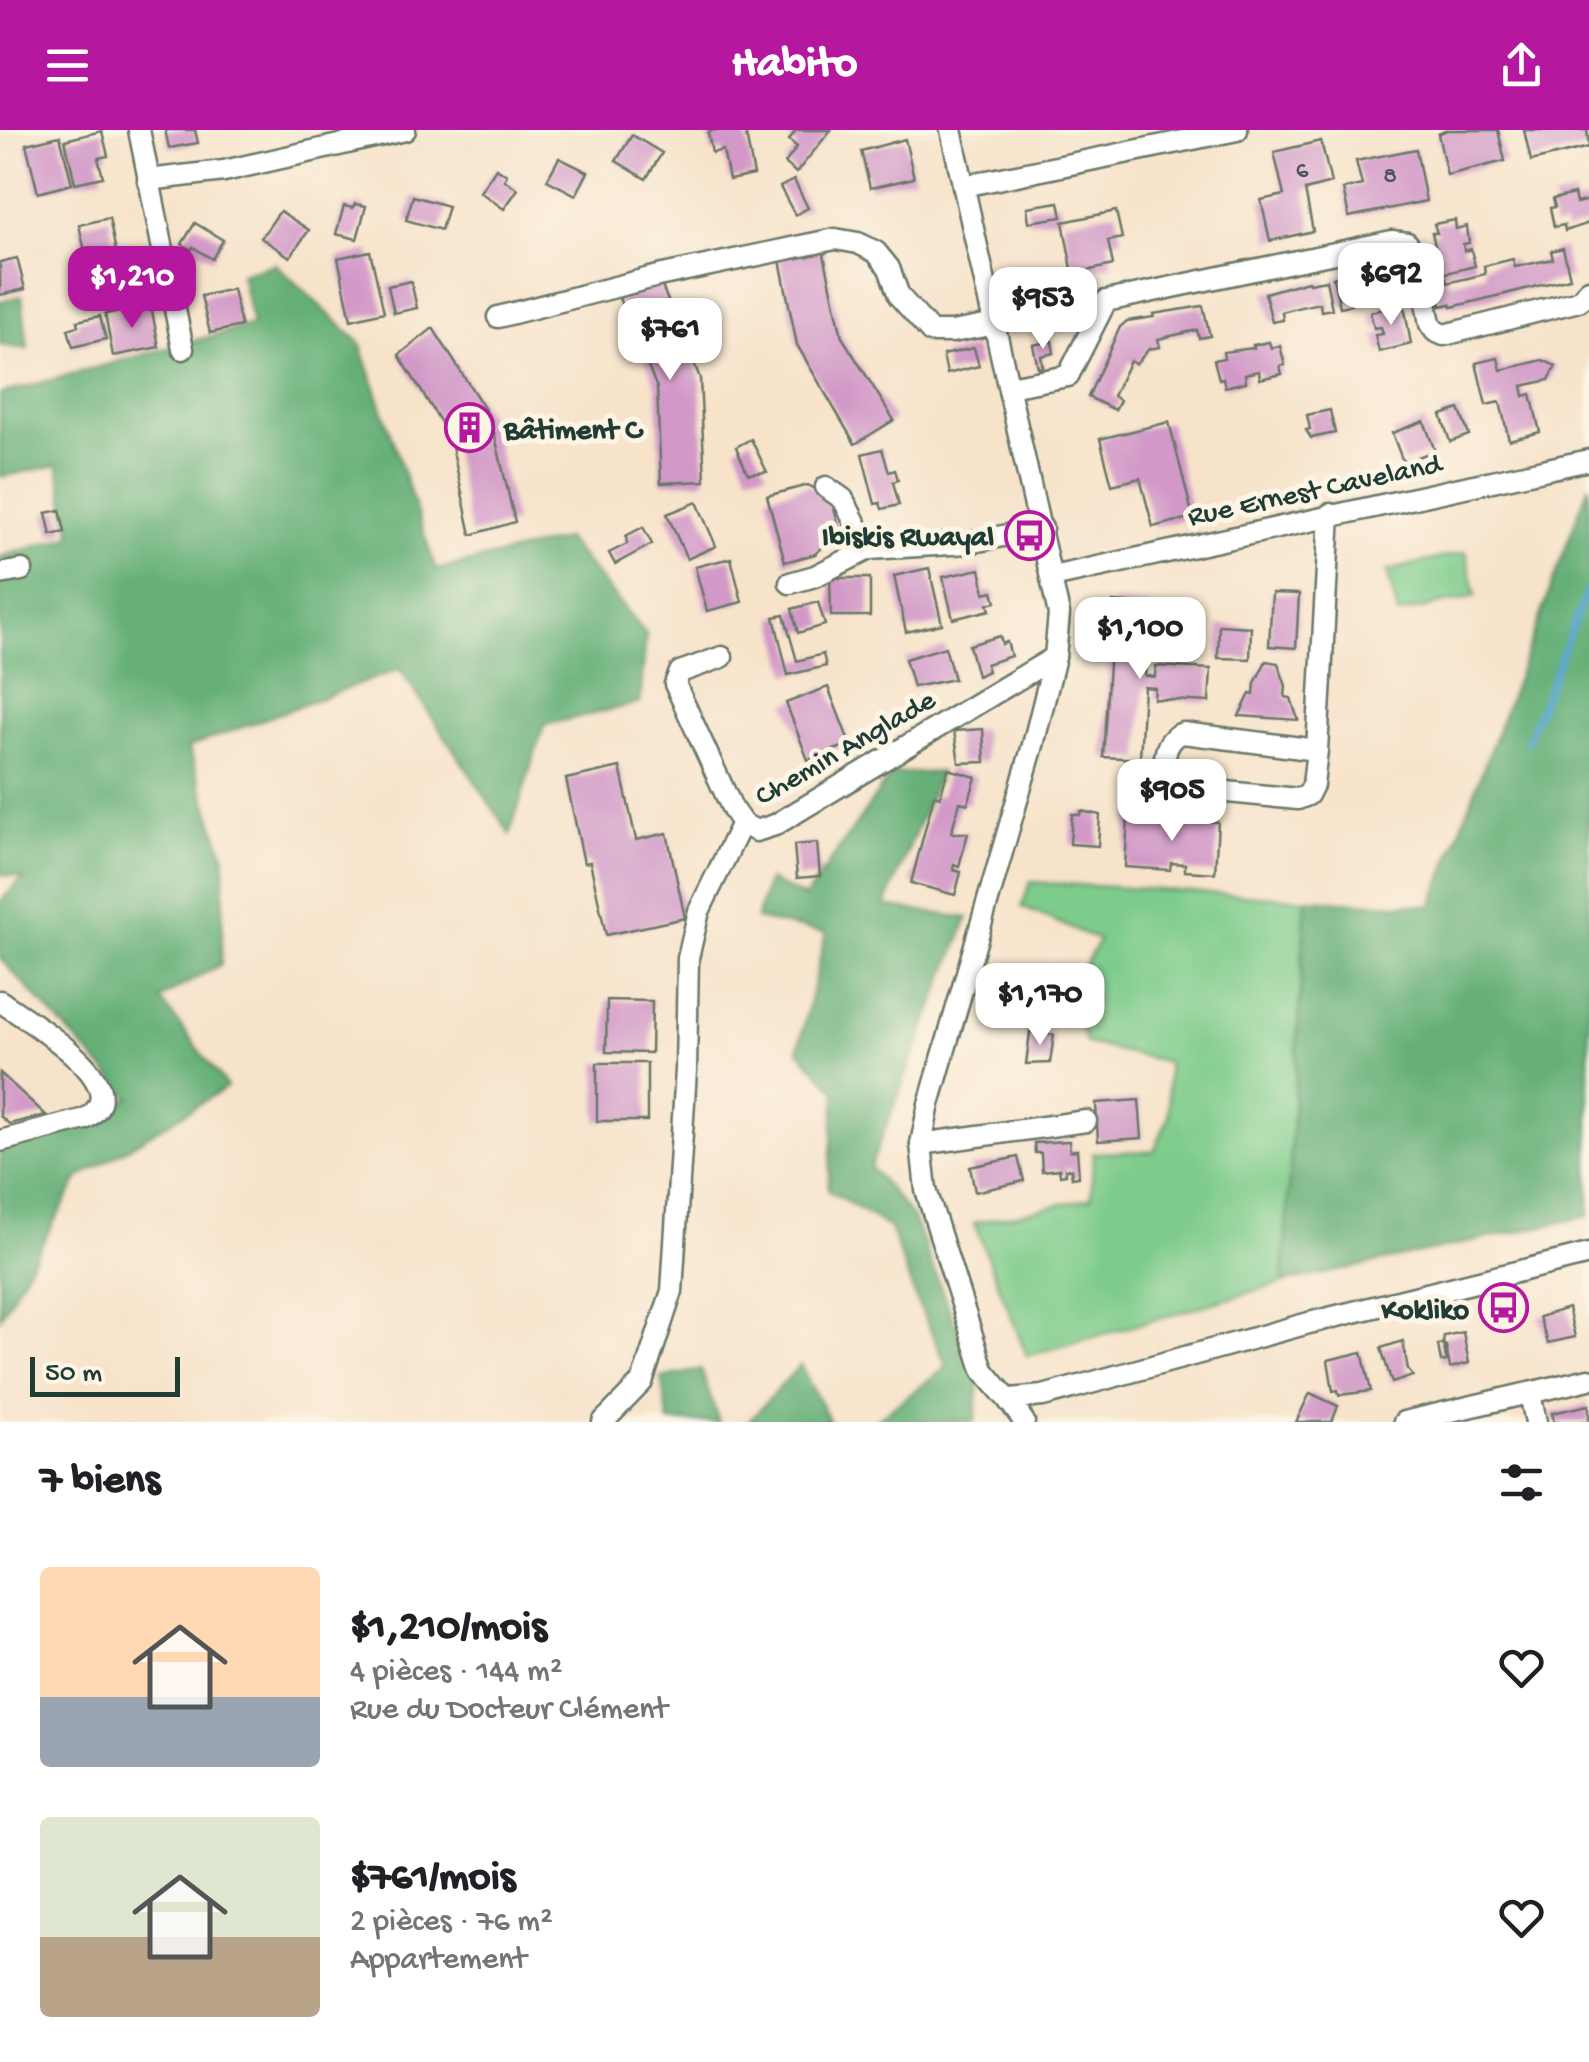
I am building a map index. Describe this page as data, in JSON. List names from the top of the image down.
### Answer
{
  "streets": {
    "street": ["Rue Ernest Caveland", "Chemin Anglade"]
  },
  "places": {
    "building": ["Bâtiment C"],
    "bus stop": ["Ibiskis Rwayal", "Kokliko"]
  },
  "house_numbers": ["6", "8"],
  "scale_bar": "50 m",
  "page": {
    "header": "Habito",
    "price": [
      "$692",
      "$1,210",
      "$953",
      "$761",
      "$1,100",
      "$905",
      "$1,170"
    ],
    "scale": "50 m",
    "heading": "7 biens",
    "list": [
      {
        "name": "$1,210/mois",
        "note": "4 pièces · 144 m² · Rue du Docteur Clément"
      },
      {
        "name": "$761/mois",
        "note": "2 pièces · 76 m² · Appartement"
      }
    ]
  }
}
